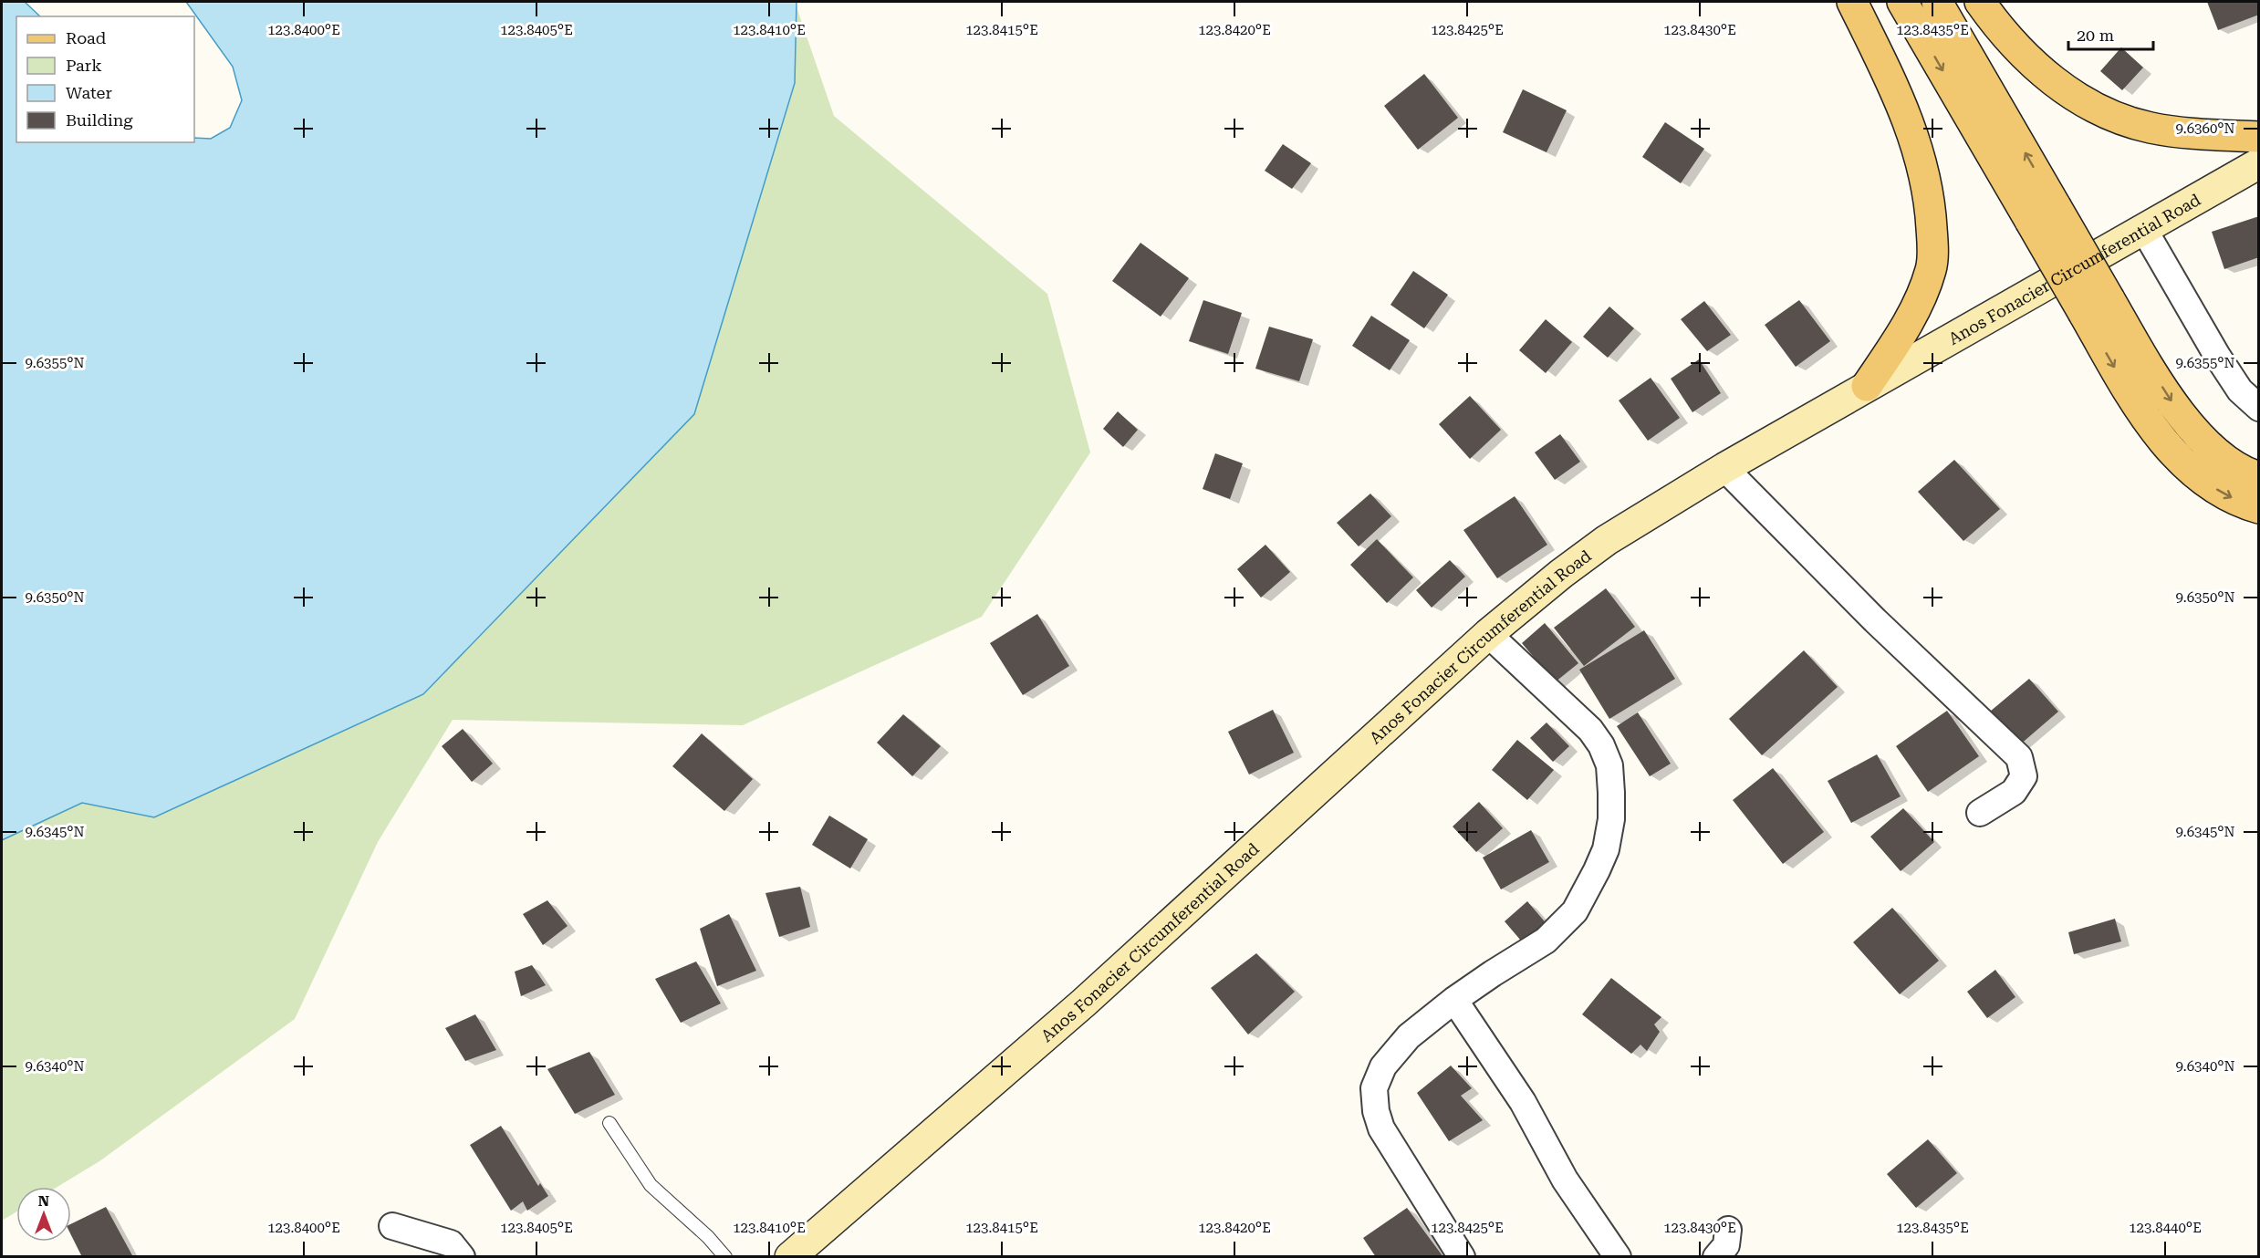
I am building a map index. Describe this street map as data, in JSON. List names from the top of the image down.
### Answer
{
  "streets": {
    "main road": ["Anos Fonacier Circumferential Road"]
  },
  "legend": [
    "Road",
    "Park",
    "Water",
    "Building"
  ],
  "scale_bar": "20 m",
  "north": "top",
  "coordinates": [
    "123.8400°E",
    "123.8405°E",
    "123.8410°E",
    "123.8415°E",
    "123.8420°E",
    "123.8425°E",
    "123.8430°E",
    "123.8435°E",
    "9.6360°N",
    "9.6355°N",
    "9.6350°N",
    "9.6345°N",
    "9.6340°N",
    "123.8440°E"
  ]
}
